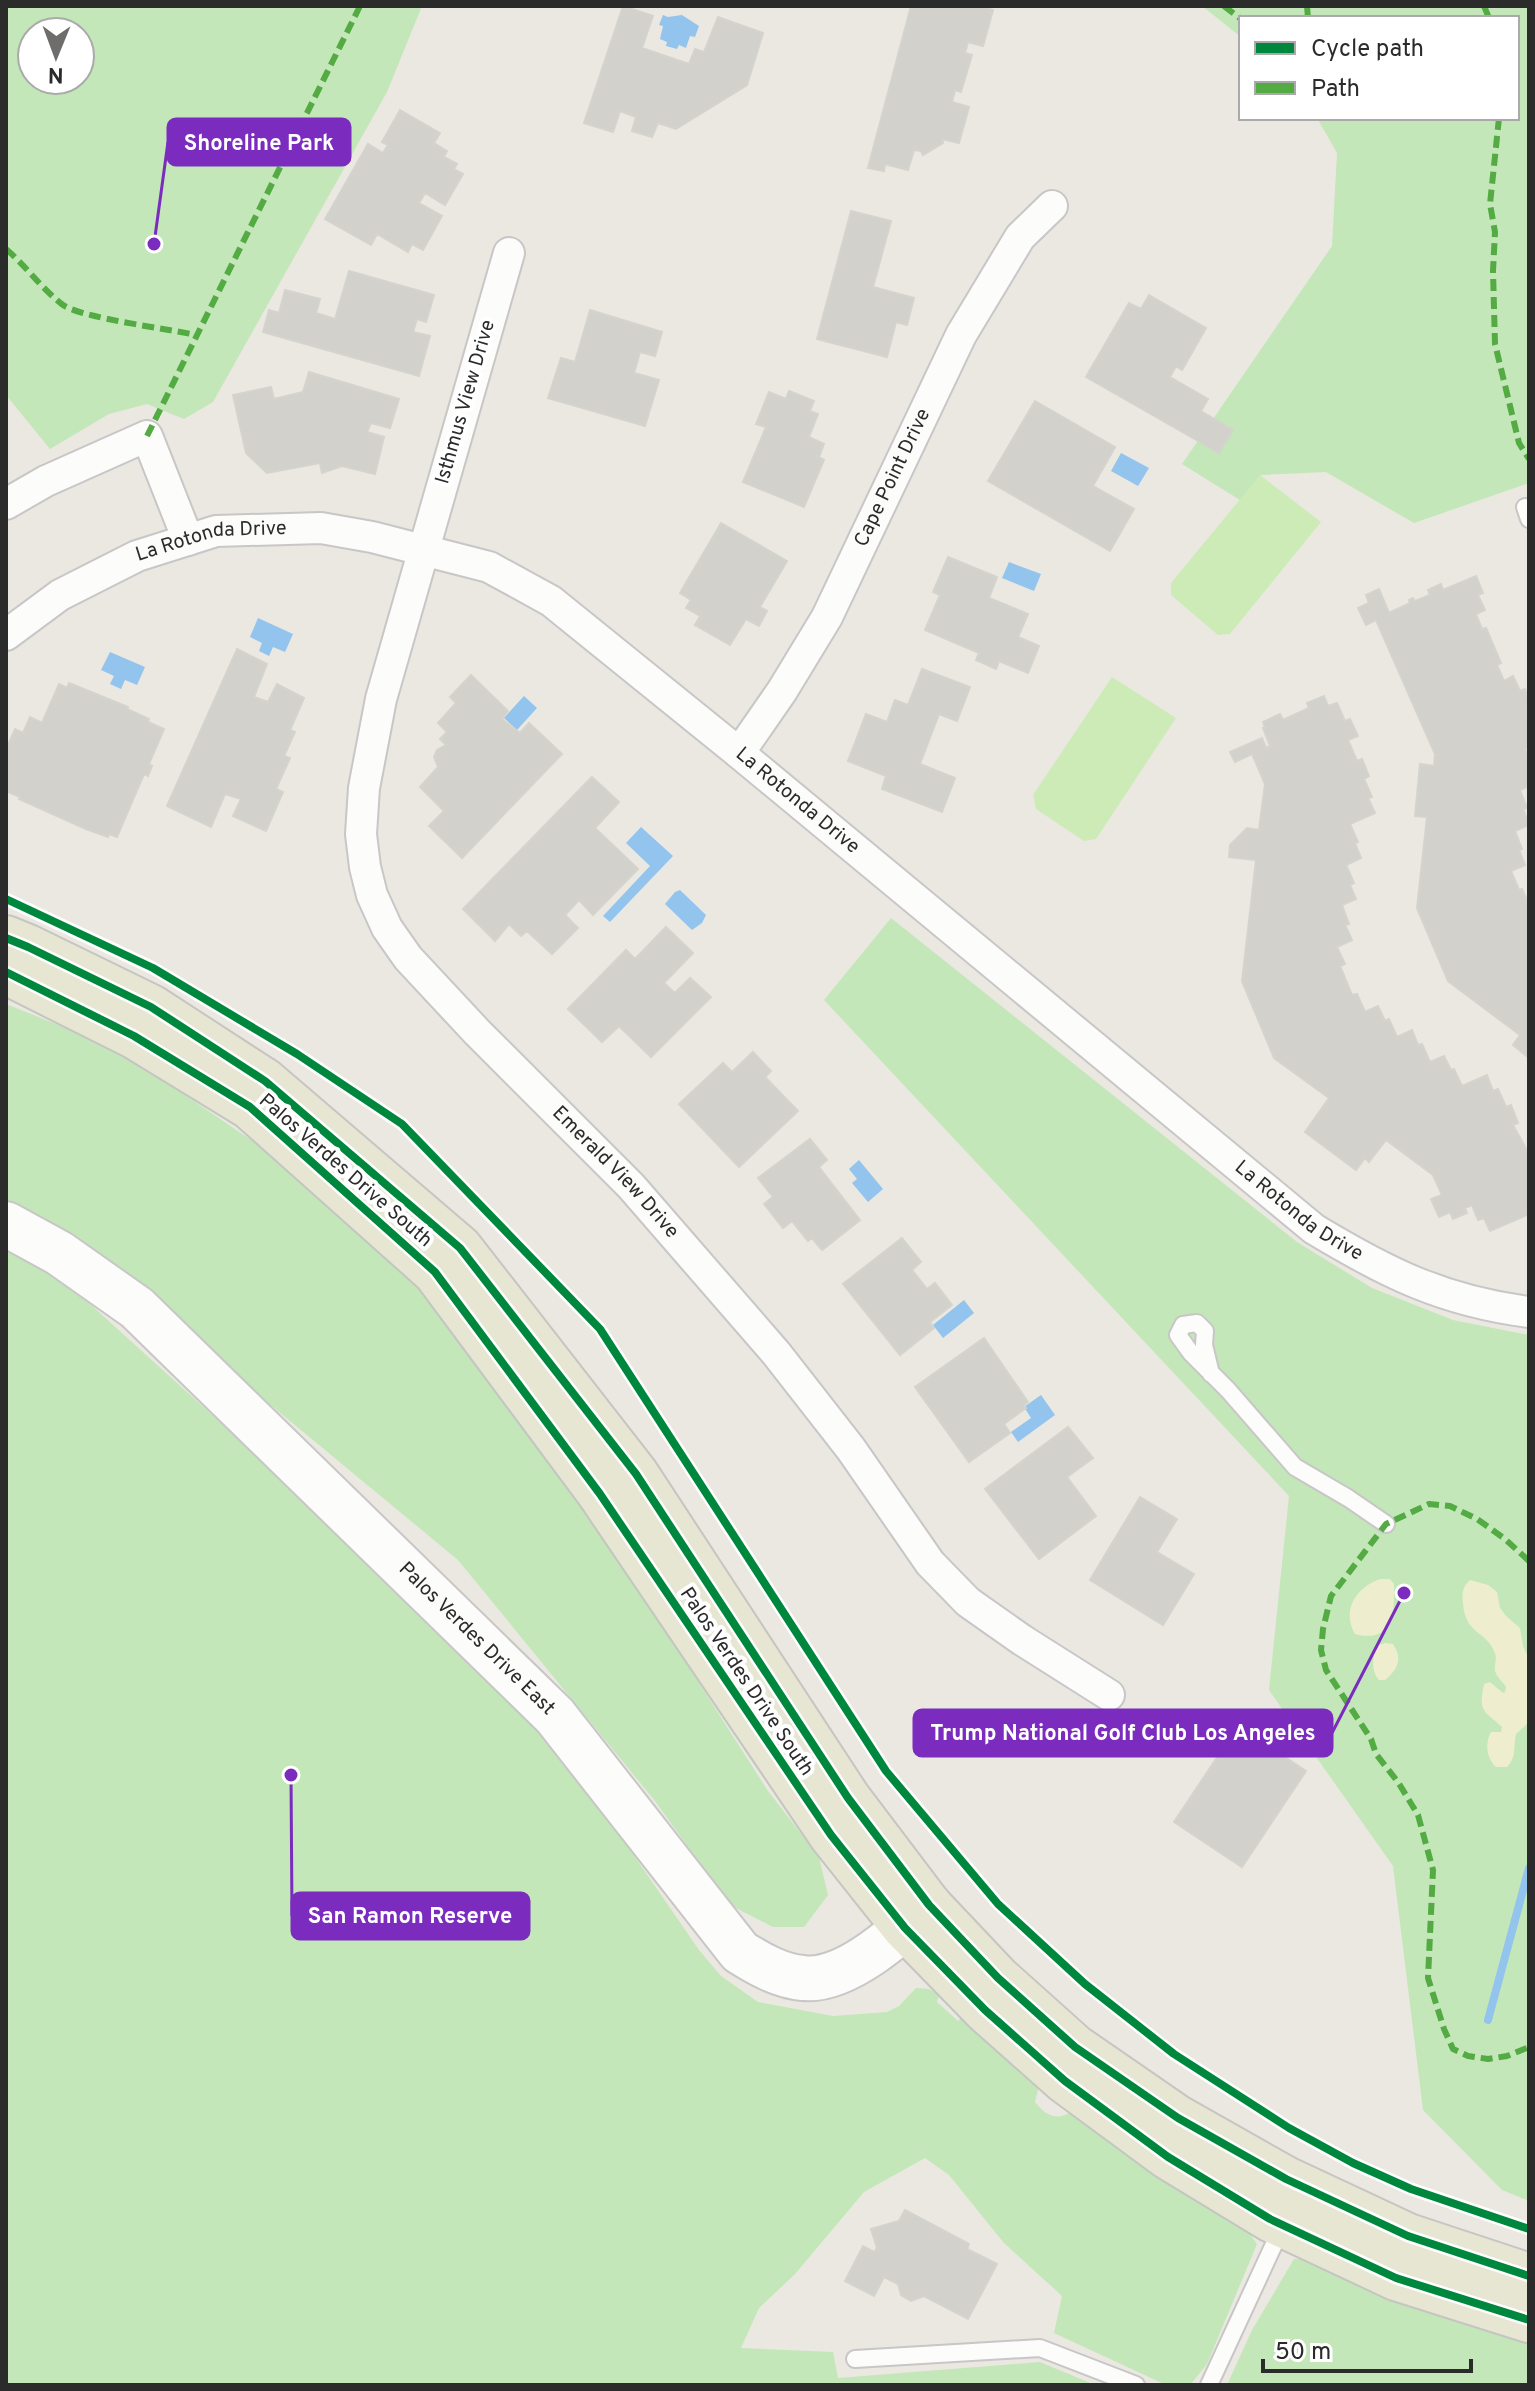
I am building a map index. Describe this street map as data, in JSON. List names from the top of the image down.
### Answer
{
  "streets": {
    "main road": ["Palos Verdes Drive South"],
    "street": [
      "Isthmus View Drive",
      "Cape Point Drive",
      "La Rotonda Drive",
      "Emerald View Drive",
      "Palos Verdes Drive East"
    ]
  },
  "crossings": [
    ["Isthmus View Drive", "La Rotonda Drive"],
    ["Isthmus View Drive", "Emerald View Drive"],
    ["Cape Point Drive", "La Rotonda Drive"],
    ["La Rotonda Drive", "Emerald View Drive"],
    ["Palos Verdes Drive South", "Palos Verdes Drive East"]
  ],
  "places": ["Shoreline Park", "Trump National Golf Club Los Angeles", "San Ramon Reserve"],
  "legend": ["Cycle path", "Path"],
  "scale_bar": "50 m",
  "north": "bottom"
}
